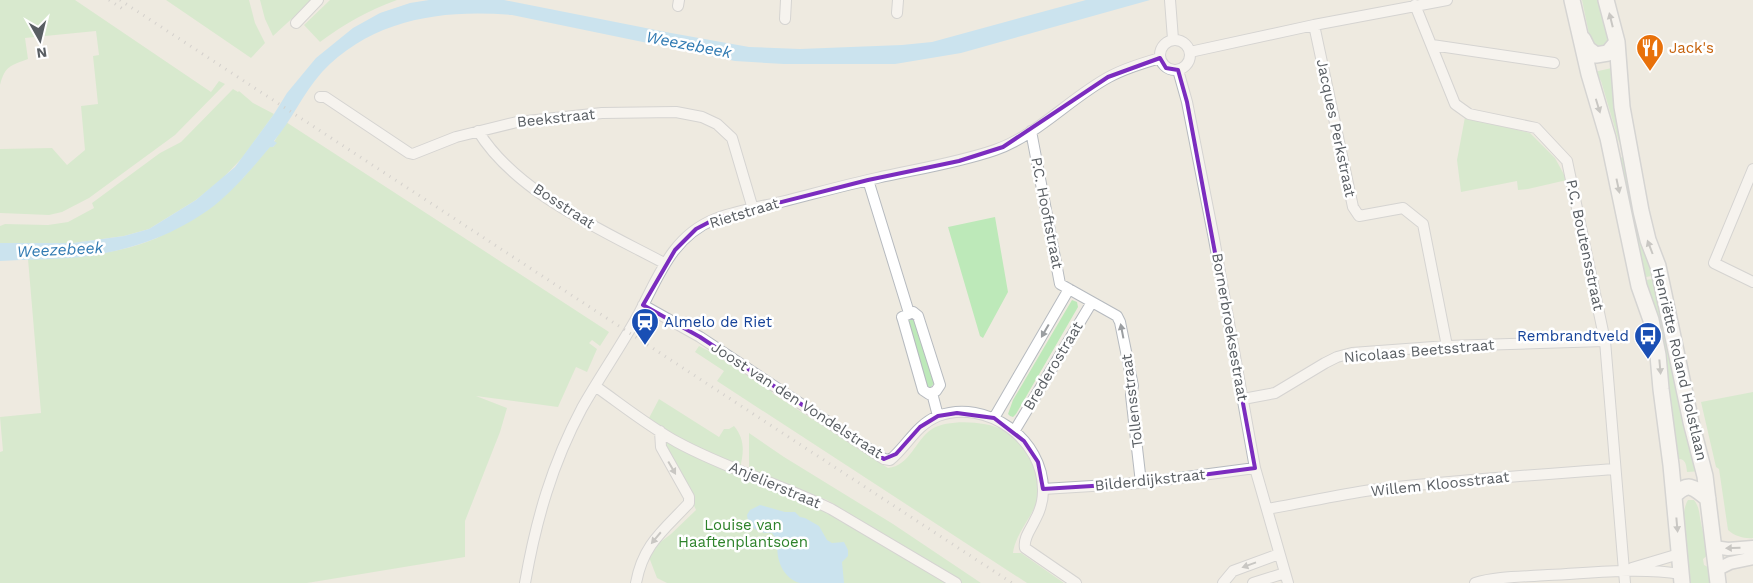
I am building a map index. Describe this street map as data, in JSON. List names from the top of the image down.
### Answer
{
  "streets": {
    "main road": ["Henriëtte Roland Holstlaan"],
    "street": [
      "Beekstraat",
      "Jacques Perkstraat",
      "Bosstraat",
      "Rietstraat",
      "P.C. Hooftstraat",
      "P.C. Boutensstraat",
      "Bornerbroeksestraat",
      "Nicolaas Beetsstraat",
      "Brederostraat",
      "Joost van den Vondelstraat",
      "Tollensstraat",
      "Bilderdijkstraat",
      "Willem Kloosstraat",
      "Anjelierstraat"
    ]
  },
  "crossings": [
    ["Beekstraat", "Bosstraat"],
    ["Beekstraat", "Rietstraat"],
    ["Jacques Perkstraat", "Nicolaas Beetsstraat"],
    ["Bosstraat", "Rietstraat"],
    ["Rietstraat", "P.C. Hooftstraat"],
    ["Rietstraat", "Bornerbroeksestraat"],
    ["Rietstraat", "Joost van den Vondelstraat"],
    ["Rietstraat", "Anjelierstraat"],
    ["P.C. Hooftstraat", "Brederostraat"],
    ["P.C. Hooftstraat", "Tollensstraat"],
    ["P.C. Boutensstraat", "Nicolaas Beetsstraat"],
    ["P.C. Boutensstraat", "Willem Kloosstraat"],
    ["Bornerbroeksestraat", "Nicolaas Beetsstraat"],
    ["Bornerbroeksestraat", "Bilderdijkstraat"],
    ["Bornerbroeksestraat", "Willem Kloosstraat"],
    ["Brederostraat", "Joost van den Vondelstraat"],
    ["Brederostraat", "Tollensstraat"],
    ["Joost van den Vondelstraat", "Bilderdijkstraat"],
    ["Tollensstraat", "Bilderdijkstraat"]
  ],
  "one_way": ["Tollensstraat"],
  "water": ["Weezebeek"],
  "parks": ["Louise van Haaftenplantsoen"],
  "places": {
    "restaurant": ["Jack's"],
    "station": ["Almelo de Riet"],
    "bus stop": ["Rembrandtveld"]
  },
  "north": "bottom"
}
